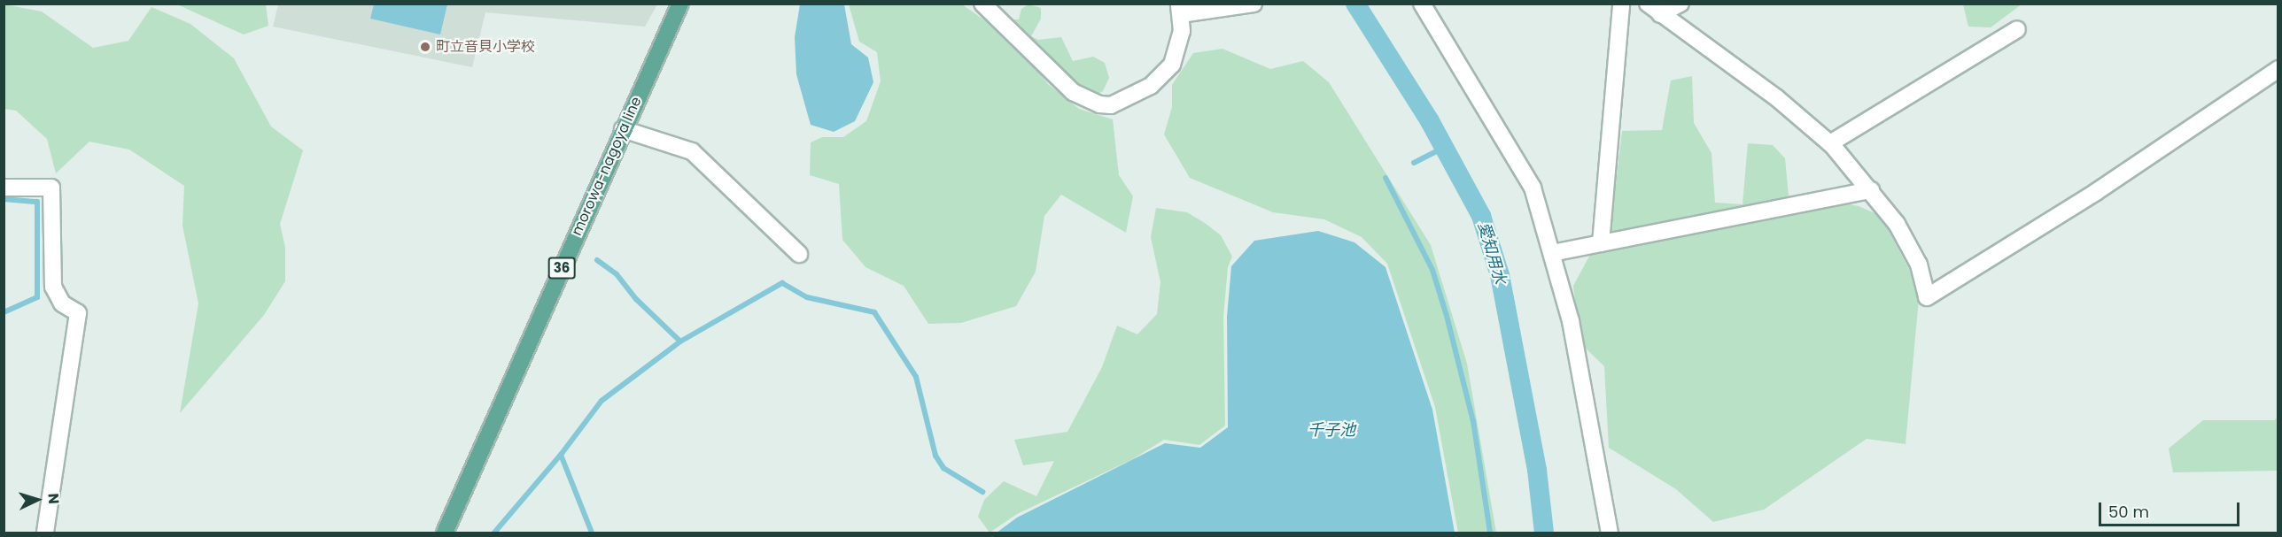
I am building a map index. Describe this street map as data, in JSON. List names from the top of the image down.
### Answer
{
  "streets": {
    "main road": ["morowa-nagoya line", "36"]
  },
  "water": ["愛知用水", "千子池"],
  "places": ["町立音貝小学校"],
  "scale_bar": "50 m",
  "north": "right"
}
